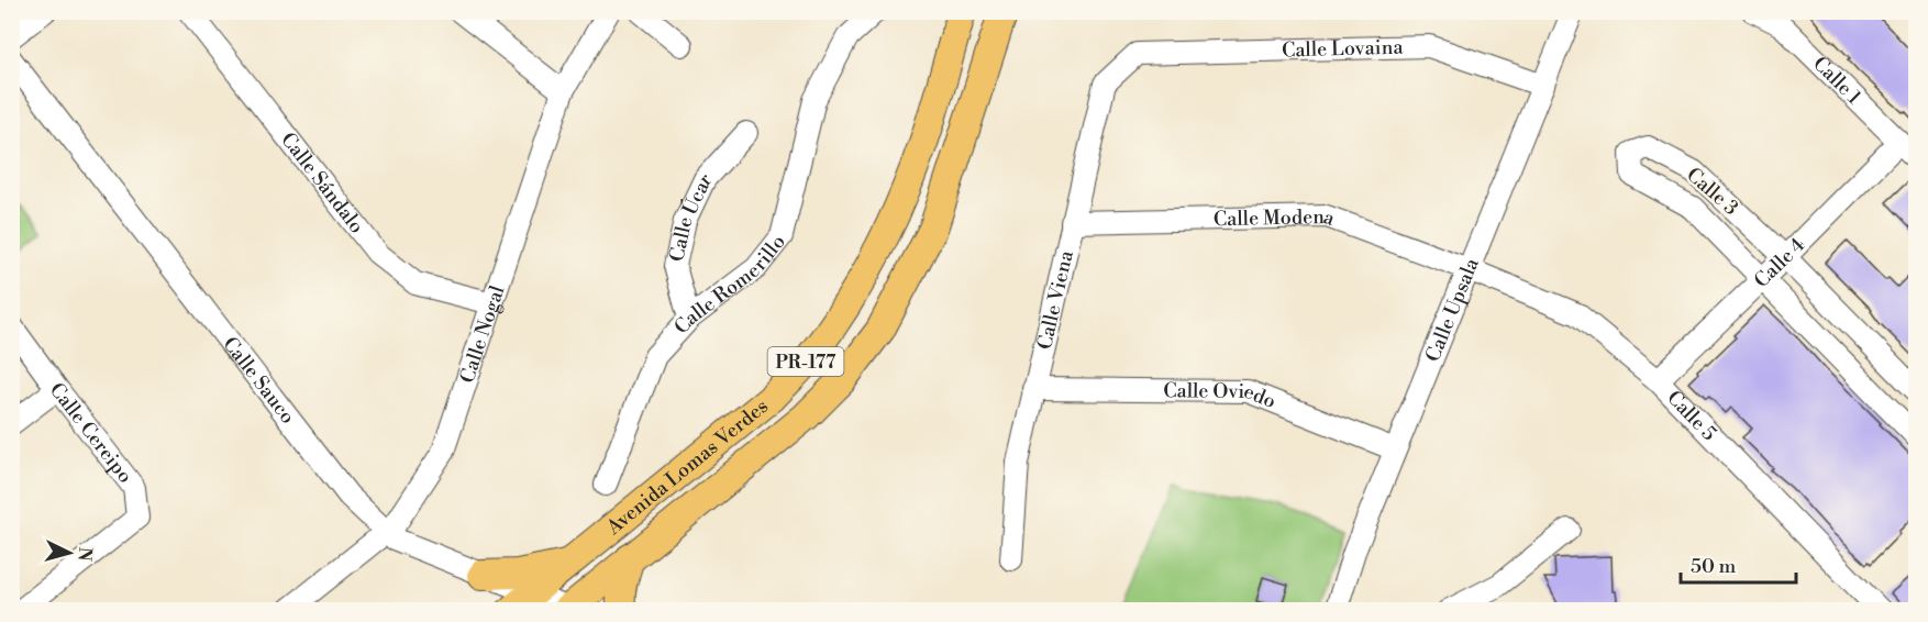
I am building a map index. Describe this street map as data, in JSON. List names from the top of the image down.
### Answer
{
  "streets": {
    "main road": ["PR-177", "Avenida Lomas Verdes"],
    "street": [
      "Calle Lovaina",
      "Calle 1",
      "Calle Sándalo",
      "Calle 3",
      "Calle Úcar",
      "Calle Modena",
      "Calle 4",
      "Calle Romerillo",
      "Calle Viena",
      "Calle Upsala",
      "Calle Nogal",
      "Calle Sauco",
      "Calle Oviedo",
      "Calle 5",
      "Calle Cereipo"
    ]
  },
  "crossings": [
    ["Calle Lovaina", "Calle Viena"],
    ["Calle Lovaina", "Calle Upsala"],
    ["Calle 1", "Calle 4"],
    ["Calle Sándalo", "Calle Nogal"],
    ["Calle 3", "Calle 4"],
    ["Calle Úcar", "Calle Romerillo"],
    ["Calle Modena", "Calle Viena"],
    ["Calle Modena", "Calle Upsala"],
    ["Calle Modena", "Calle 5"],
    ["Calle 4", "Calle 5"],
    ["Calle Viena", "Calle Oviedo"],
    ["Calle Upsala", "Calle Oviedo"],
    ["Calle Upsala", "Calle 5"],
    ["Calle Nogal", "Calle Sauco"],
    ["Calle Sauco", "Avenida Lomas Verdes"]
  ],
  "scale_bar": "50 m",
  "north": "right"
}
